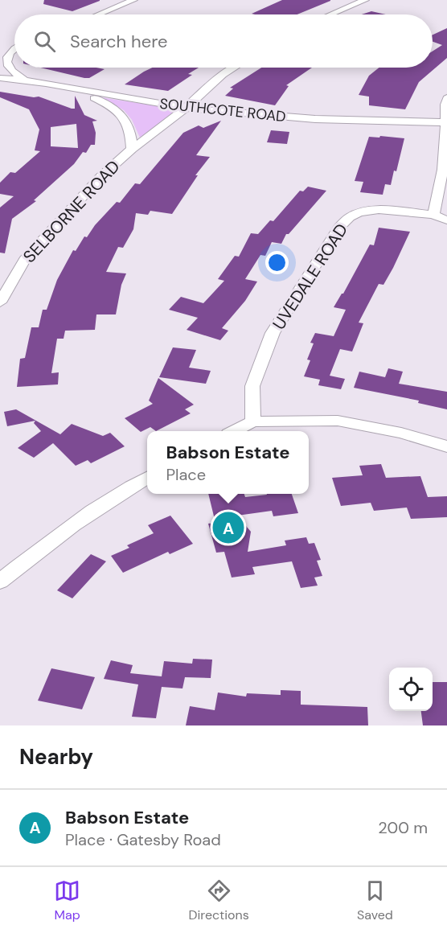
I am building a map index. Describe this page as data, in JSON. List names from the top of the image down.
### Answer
{
  "streets": {
    "street": ["SOUTHCOTE ROAD", "SELBORNE ROAD", "UVEDALE ROAD"]
  },
  "crossings": [
    ["SOUTHCOTE ROAD", "SELBORNE ROAD"]
  ],
  "page": {
    "search": "Search here",
    "popup": ["Babson Estate", "Place"],
    "pins": "A",
    "heading": "Nearby",
    "list": [
      {
        "mark": "A",
        "name": "Babson Estate",
        "note": "Place · Gatesby Road",
        "value": "200 m"
      }
    ],
    "nav": ["Map", "Directions", "Saved"]
  }
}
